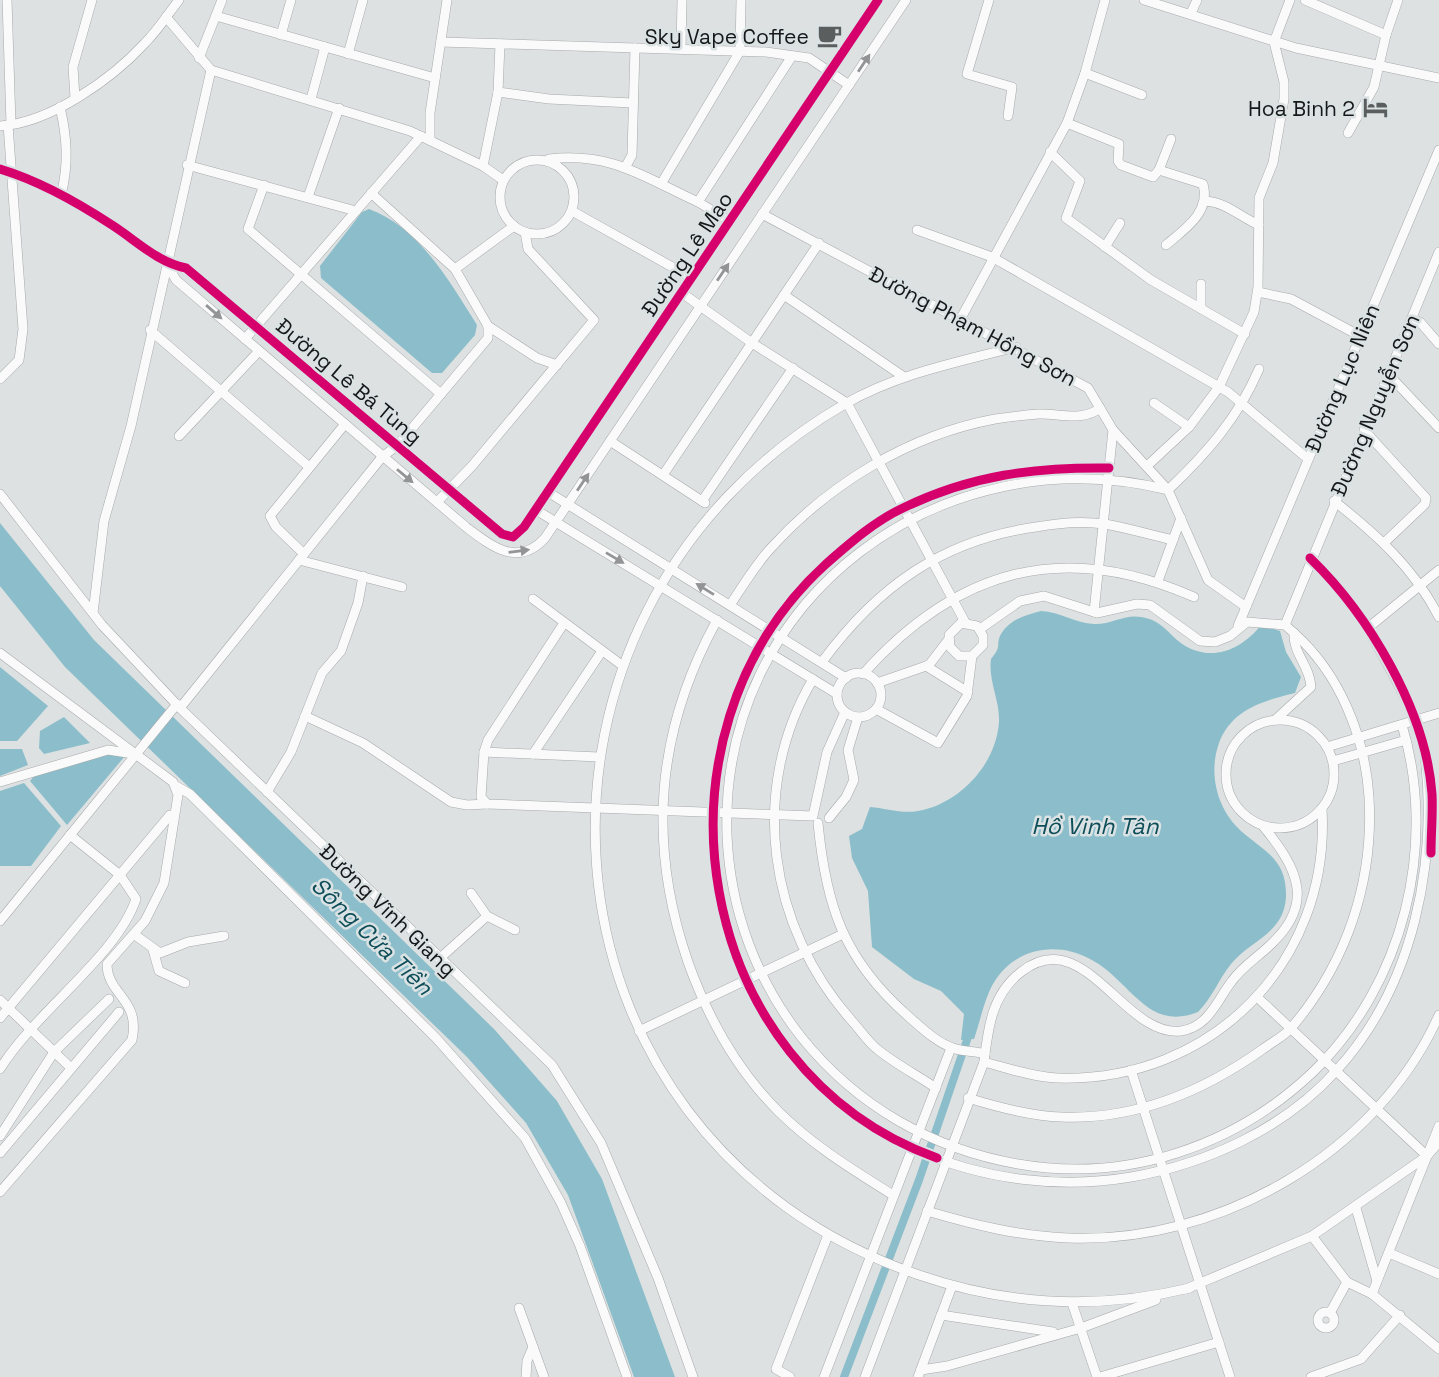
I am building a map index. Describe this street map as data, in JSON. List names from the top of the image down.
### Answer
{
  "streets": {
    "street": [
      "Đường Lê Mao",
      "Đường Phạm Hồng Sơn",
      "Đường Lục Niên",
      "Đường Lê Bá Tùng",
      "Đường Nguyễn Sơn",
      "Đường Vĩnh Giang"
    ]
  },
  "crossings": [
    ["Đường Lê Mao", "Đường Phạm Hồng Sơn"],
    ["Đường Lê Mao", "Đường Lê Bá Tùng"],
    ["Đường Phạm Hồng Sơn", "Đường Lục Niên"]
  ],
  "water": ["Hồ Vinh Tân", "Sông Cửa Tiền"],
  "places": {
    "cafe": ["Sky Vape Coffee"],
    "hotel": ["Hoa Binh 2"]
  }
}
